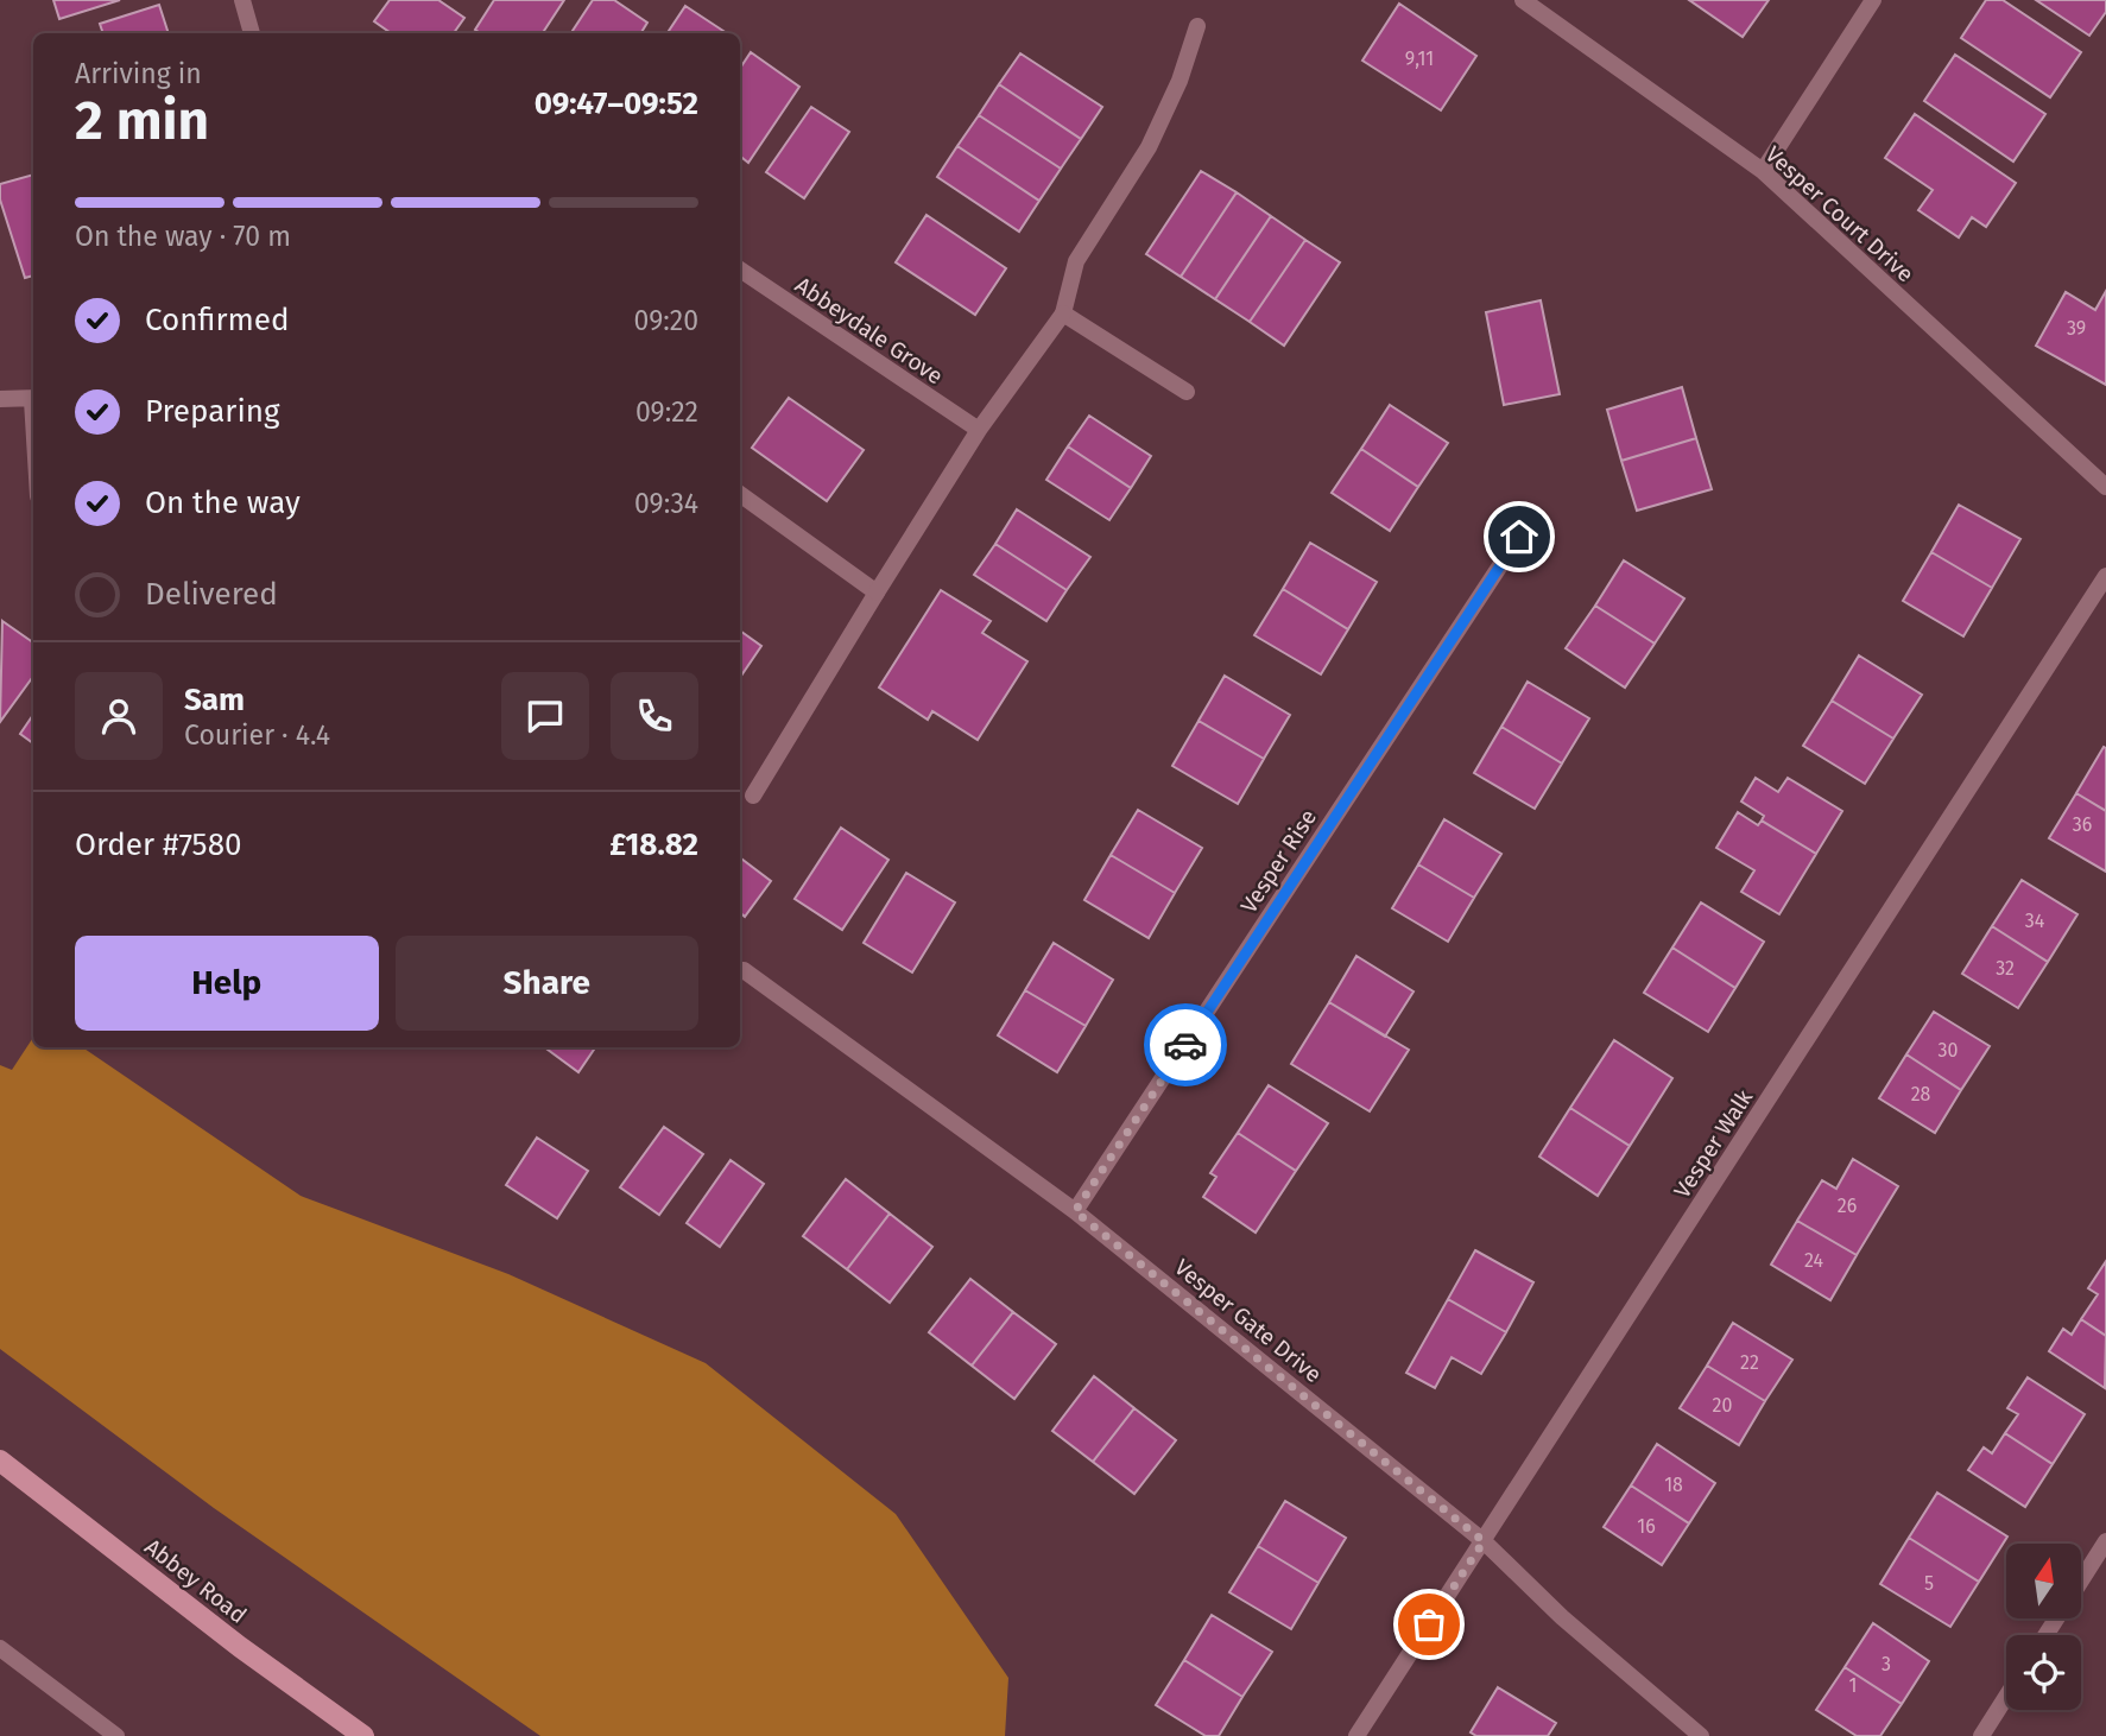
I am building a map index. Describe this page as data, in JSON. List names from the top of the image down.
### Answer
{
  "streets": {
    "main road": ["Abbey Road"],
    "street": [
      "Vesper Court Drive",
      "Abbeydale Grove",
      "Vesper Rise",
      "Vesper Walk",
      "Vesper Gate Drive"
    ]
  },
  "crossings": [
    ["Vesper Rise", "Vesper Gate Drive"],
    ["Vesper Walk", "Vesper Gate Drive"]
  ],
  "house_numbers": [
    "9,11",
    "39",
    "36",
    "34",
    "32",
    "30",
    "28",
    "26",
    "24",
    "22",
    "20",
    "18",
    "16",
    "5",
    "3",
    "1"
  ],
  "north": "top",
  "page": {
    "heading": ["2 min", "Arriving in", "09:47–09:52"],
    "panel": [
      "Sam",
      "Courier · 4.4",
      "Order #7580",
      "£18.82"
    ],
    "bar": "On the way · 70 m",
    "list": [
      ["Confirmed", "09:20"],
      ["Preparing", "09:22"],
      ["On the way", "09:34"],
      "Delivered"
    ],
    "buttons": ["Help", "Share"]
  }
}
